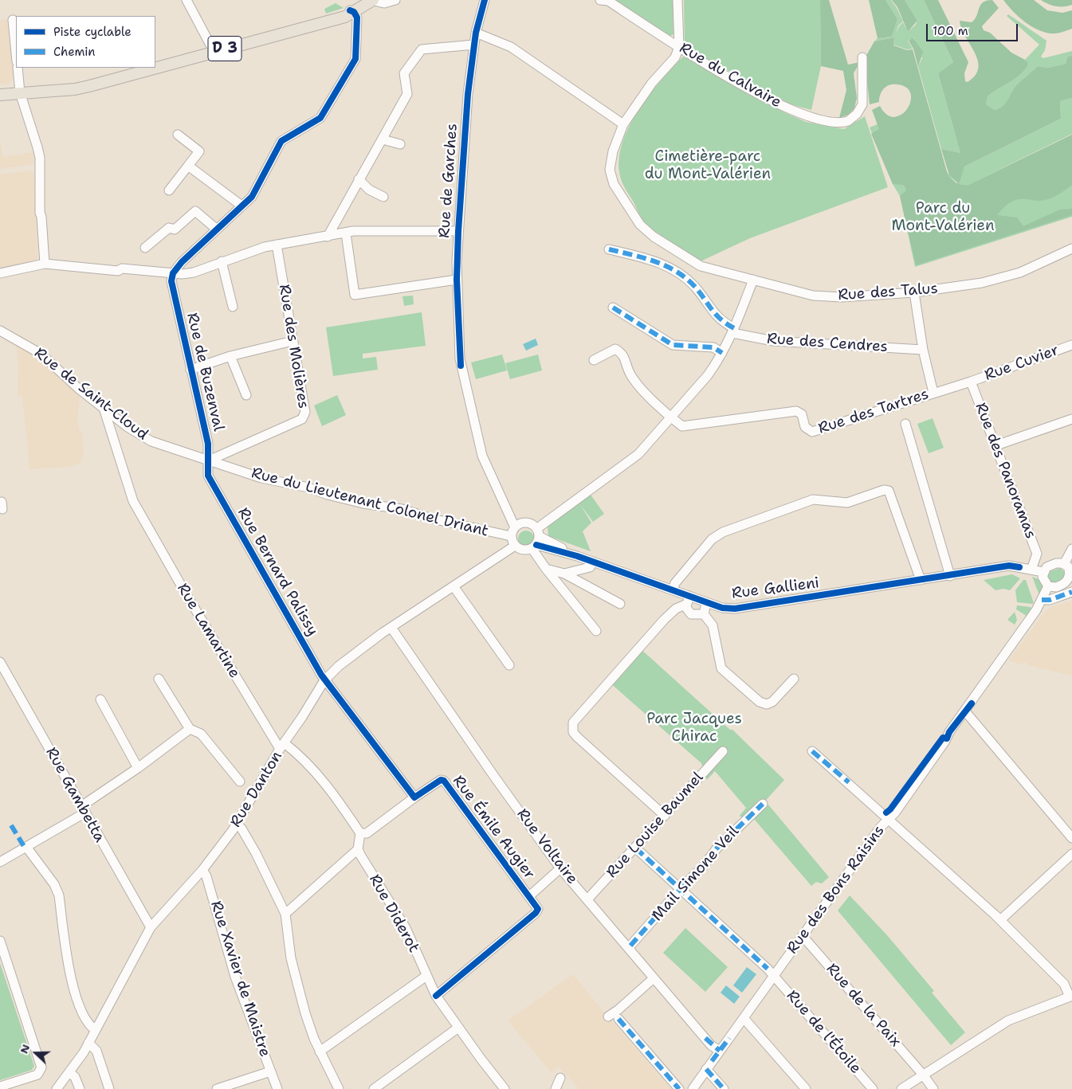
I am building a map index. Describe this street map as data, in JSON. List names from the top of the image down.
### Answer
{
  "streets": {
    "main road": ["D 3"],
    "street": [
      "Rue du Calvaire",
      "Rue de Garches",
      "Rue des Talus",
      "Rue des Cendres",
      "Rue des Molières",
      "Rue Cuvier",
      "Rue de Buzenval",
      "Rue de Saint-Cloud",
      "Rue des Tartres",
      "Rue des Panoramas",
      "Rue du Lieutenant Colonel Driant",
      "Rue Bernard Palissy",
      "Rue Gallieni",
      "Rue Lamartine",
      "Rue Danton",
      "Rue Gambetta",
      "Rue Louise Baumel",
      "Rue Émile Augier",
      "Rue Voltaire",
      "Mail Simone Veil",
      "Rue des Bons Raisins",
      "Rue Diderot",
      "Rue Xavier de Maistre",
      "Rue de la Paix",
      "Rue de l'Étoile"
    ]
  },
  "crossings": [
    ["Rue du Calvaire", "Rue des Talus"],
    ["Rue de Garches", "Rue du Lieutenant Colonel Driant"],
    ["Rue de Garches", "Rue Gallieni"],
    ["Rue de Garches", "Rue Danton"],
    ["Rue des Molières", "Rue de Buzenval"],
    ["Rue des Molières", "Rue de Saint-Cloud"],
    ["Rue Cuvier", "Rue des Tartres"],
    ["Rue Cuvier", "Rue des Panoramas"],
    ["Rue de Buzenval", "Rue de Saint-Cloud"],
    ["Rue de Buzenval", "Rue Bernard Palissy"],
    ["Rue de Saint-Cloud", "Rue du Lieutenant Colonel Driant"],
    ["Rue de Saint-Cloud", "Rue Lamartine"],
    ["Rue des Tartres", "Rue des Panoramas"],
    ["Rue des Panoramas", "Rue Gallieni"],
    ["Rue du Lieutenant Colonel Driant", "Rue Gallieni"],
    ["Rue du Lieutenant Colonel Driant", "Rue Danton"],
    ["Rue Bernard Palissy", "Rue Danton"],
    ["Rue Gallieni", "Rue Danton"],
    ["Rue Gallieni", "Rue des Bons Raisins"],
    ["Rue Lamartine", "Rue Danton"],
    ["Rue Danton", "Rue Gambetta"],
    ["Rue Danton", "Rue Voltaire"],
    ["Rue Danton", "Rue Xavier de Maistre"],
    ["Rue Louise Baumel", "Rue Voltaire"],
    ["Rue Louise Baumel", "Rue de l'Étoile"],
    ["Rue Émile Augier", "Rue Diderot"],
    ["Rue Voltaire", "Rue des Bons Raisins"],
    ["Mail Simone Veil", "Rue de l'Étoile"],
    ["Rue des Bons Raisins", "Rue de la Paix"],
    ["Rue des Bons Raisins", "Rue de l'Étoile"]
  ],
  "parks": ["Cimetière-parc du Mont-Valérien", "Parc du Mont-Valérien", "Parc Jacques Chirac"],
  "legend": ["Piste cyclable", "Chemin"],
  "scale_bar": "100 m",
  "north": "left"
}
